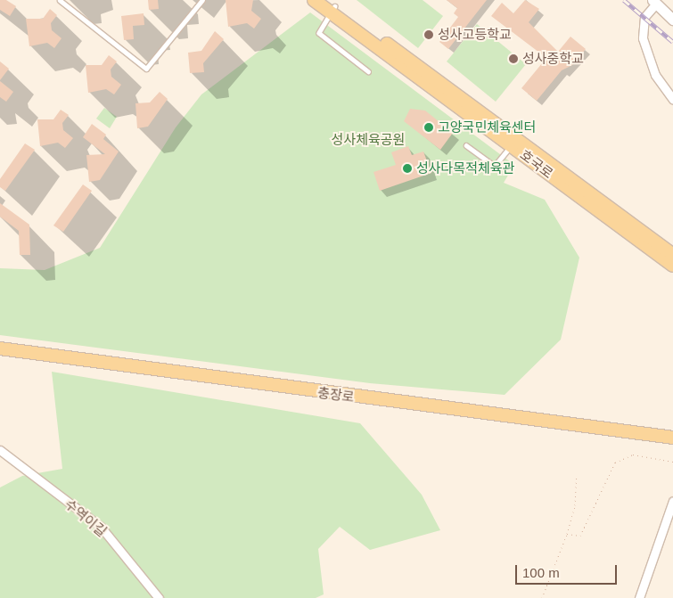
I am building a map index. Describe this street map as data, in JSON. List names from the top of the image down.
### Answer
{
  "streets": {
    "main road": ["호국로", "충장로"],
    "street": ["수역이길"]
  },
  "parks": ["성사체육공원"],
  "places": [
    "성사고등학교",
    "성사중학교",
    "고양국민체육센터",
    "성사다목적체육관"
  ],
  "scale_bar": "100 m"
}
